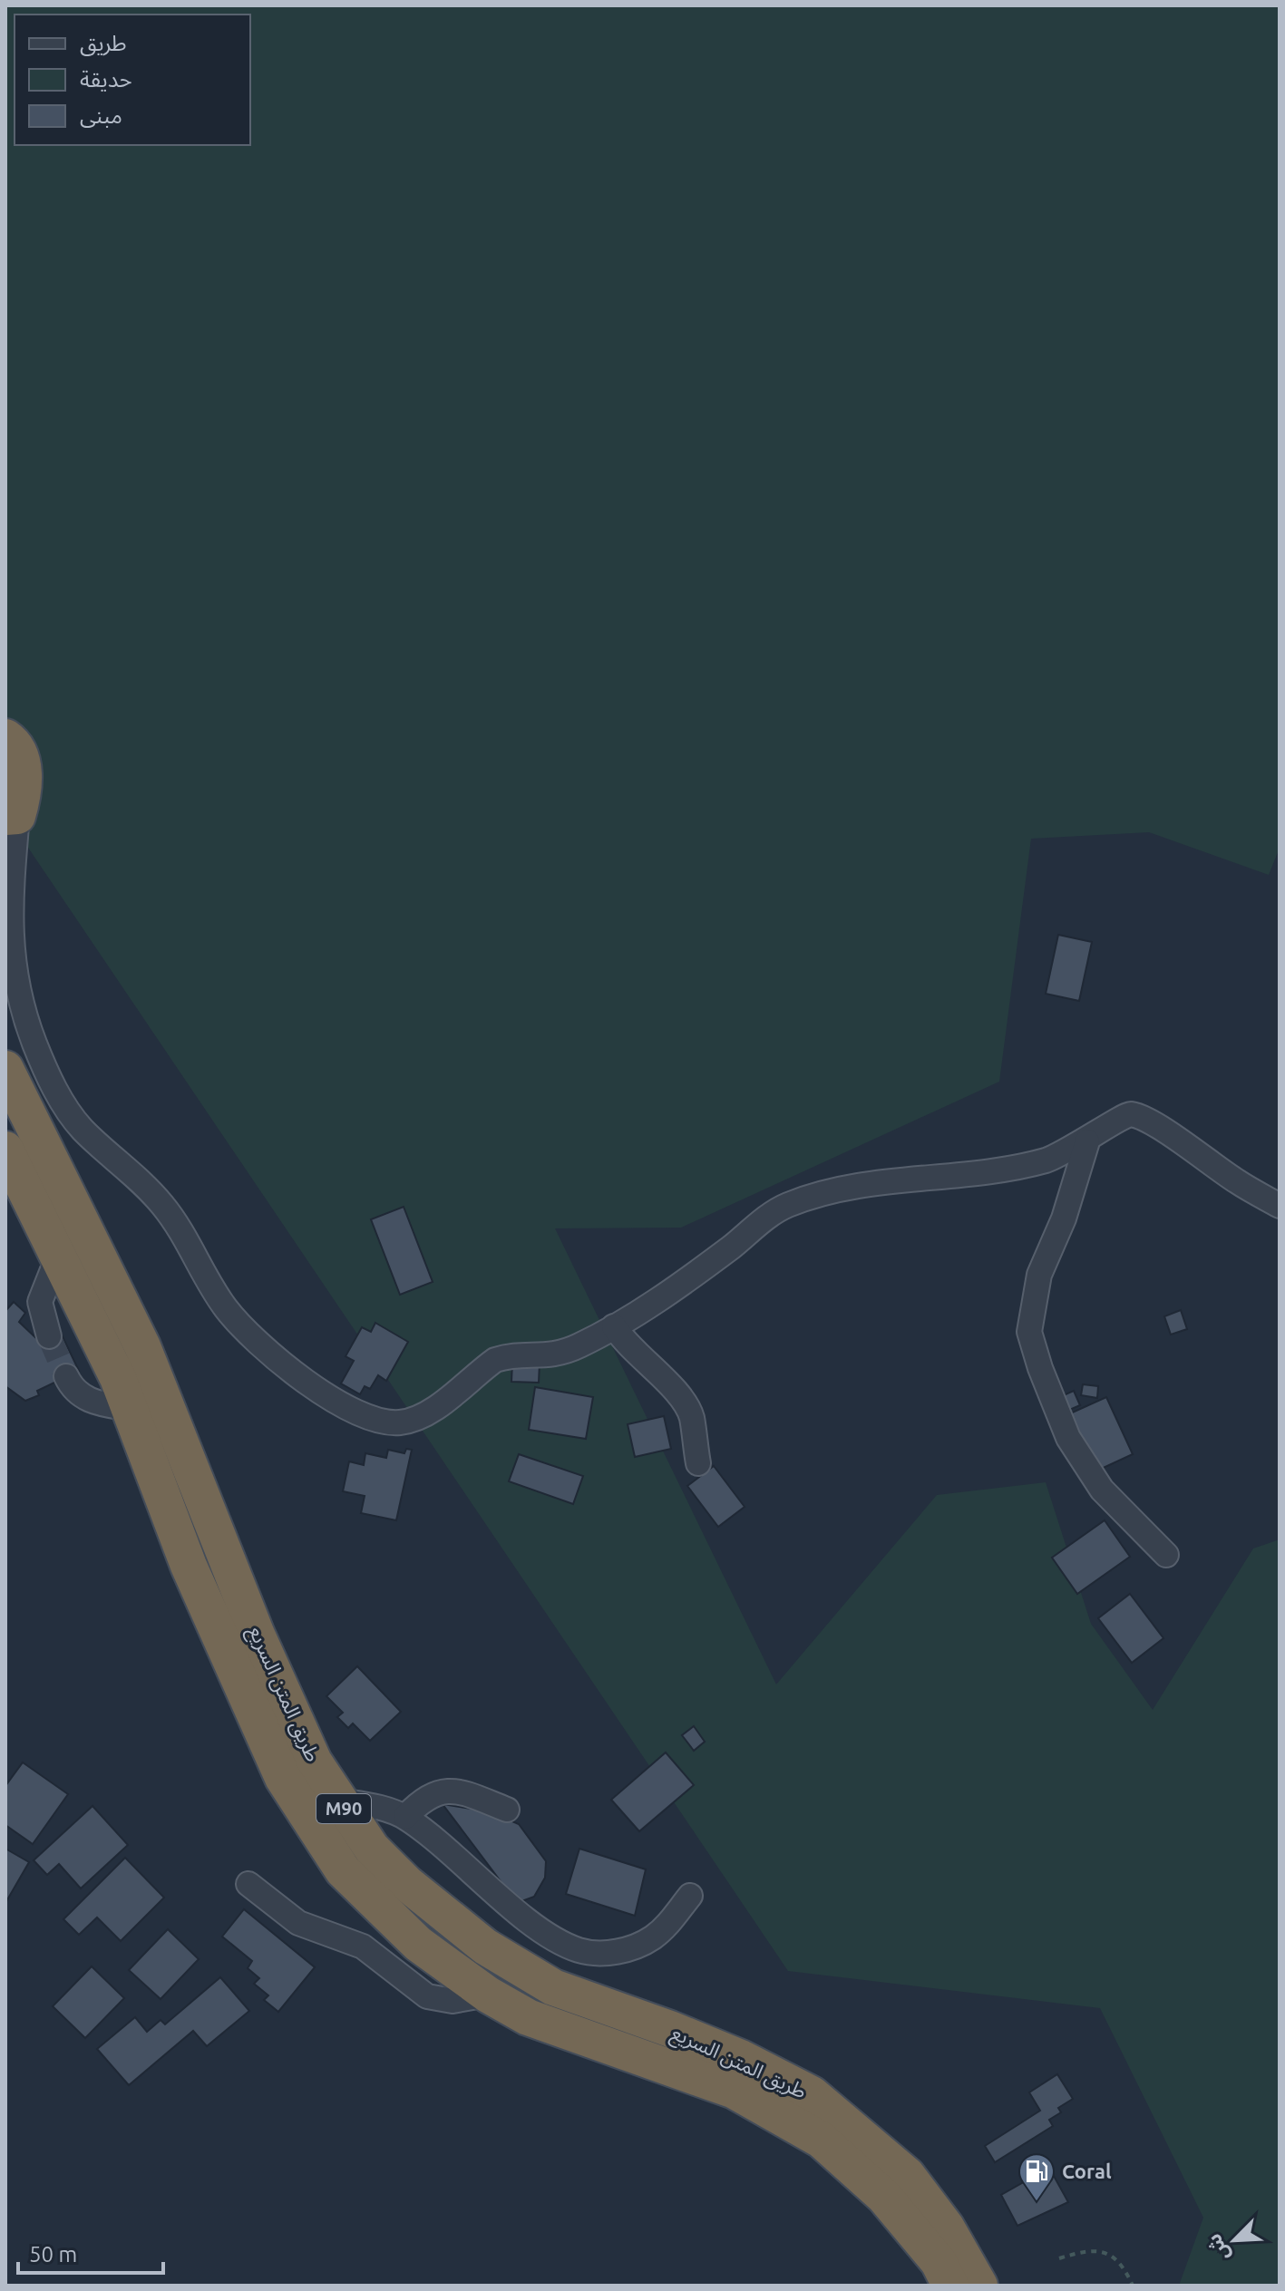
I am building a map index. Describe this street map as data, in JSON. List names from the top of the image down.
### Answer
{
  "streets": {
    "highway": ["طريق المتن السريع", "M90"]
  },
  "places": {
    "fuel station": ["Coral"]
  },
  "legend": ["طريق", "حديقة", "مبنى"],
  "scale_bar": "50 m",
  "north": "bottom left"
}
